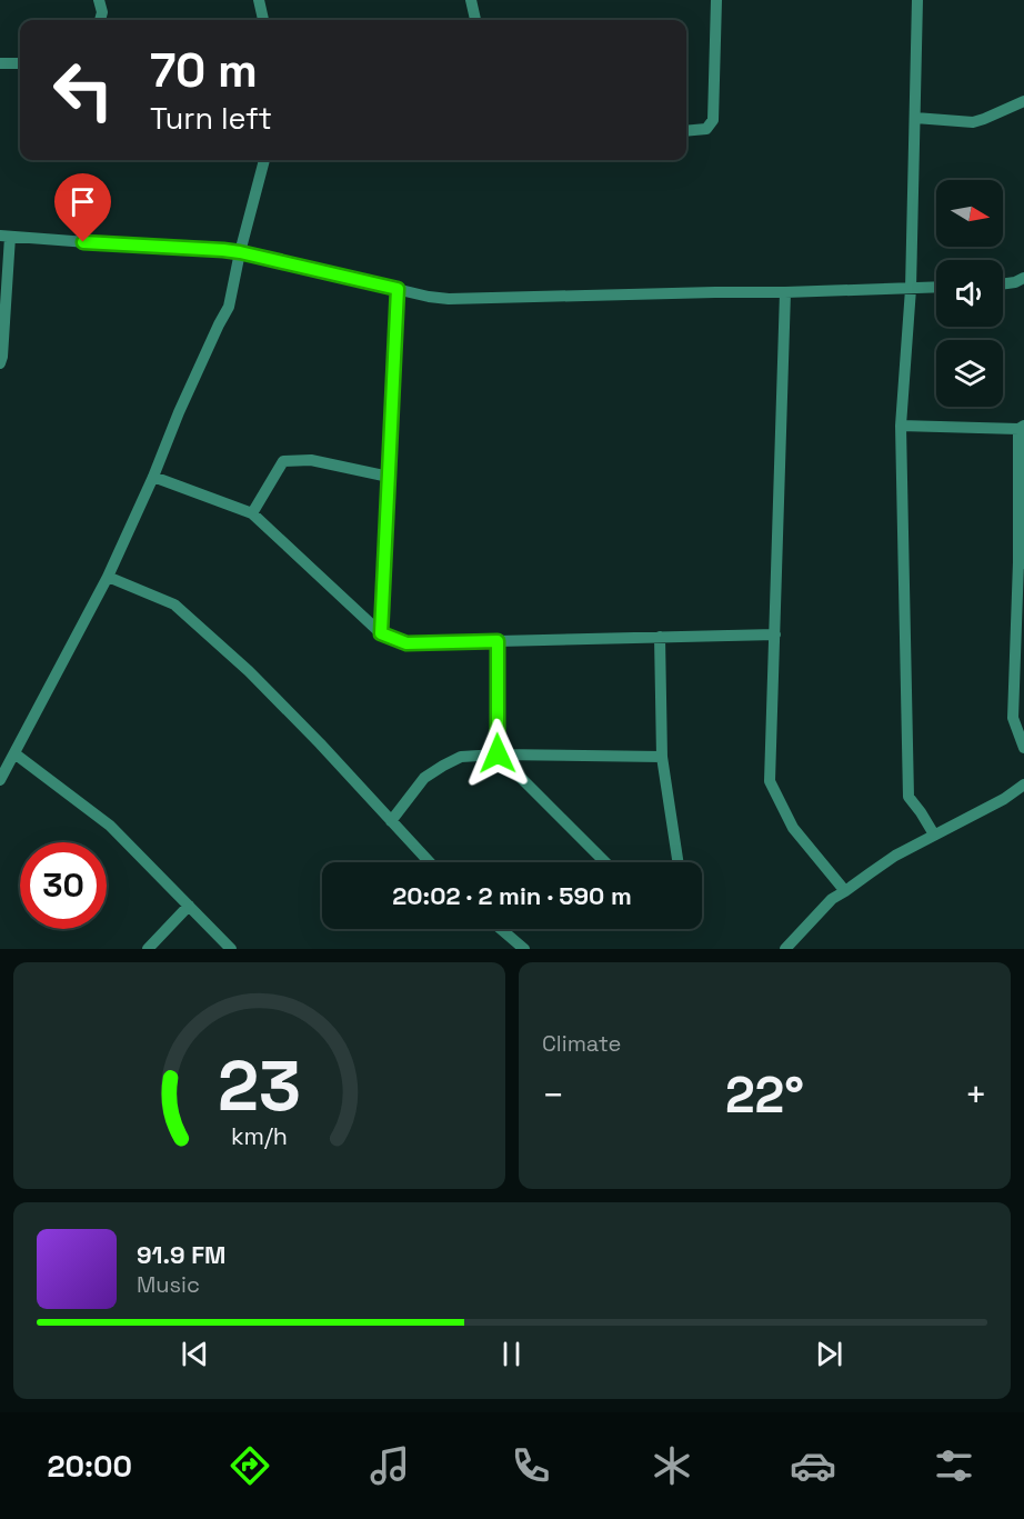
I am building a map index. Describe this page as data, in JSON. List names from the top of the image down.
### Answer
{
  "north": "right",
  "page": {
    "turn": ["70 m", "Turn left"],
    "limit": "30",
    "trip": "20:02 · 2 min · 590 m",
    "tile": "Climate",
    "heat": ["−", "22°", "+"],
    "song": ["91.9 FM", "Music"],
    "tabs": "20:00",
    "gauge": ["23", "km/h"]
  }
}
